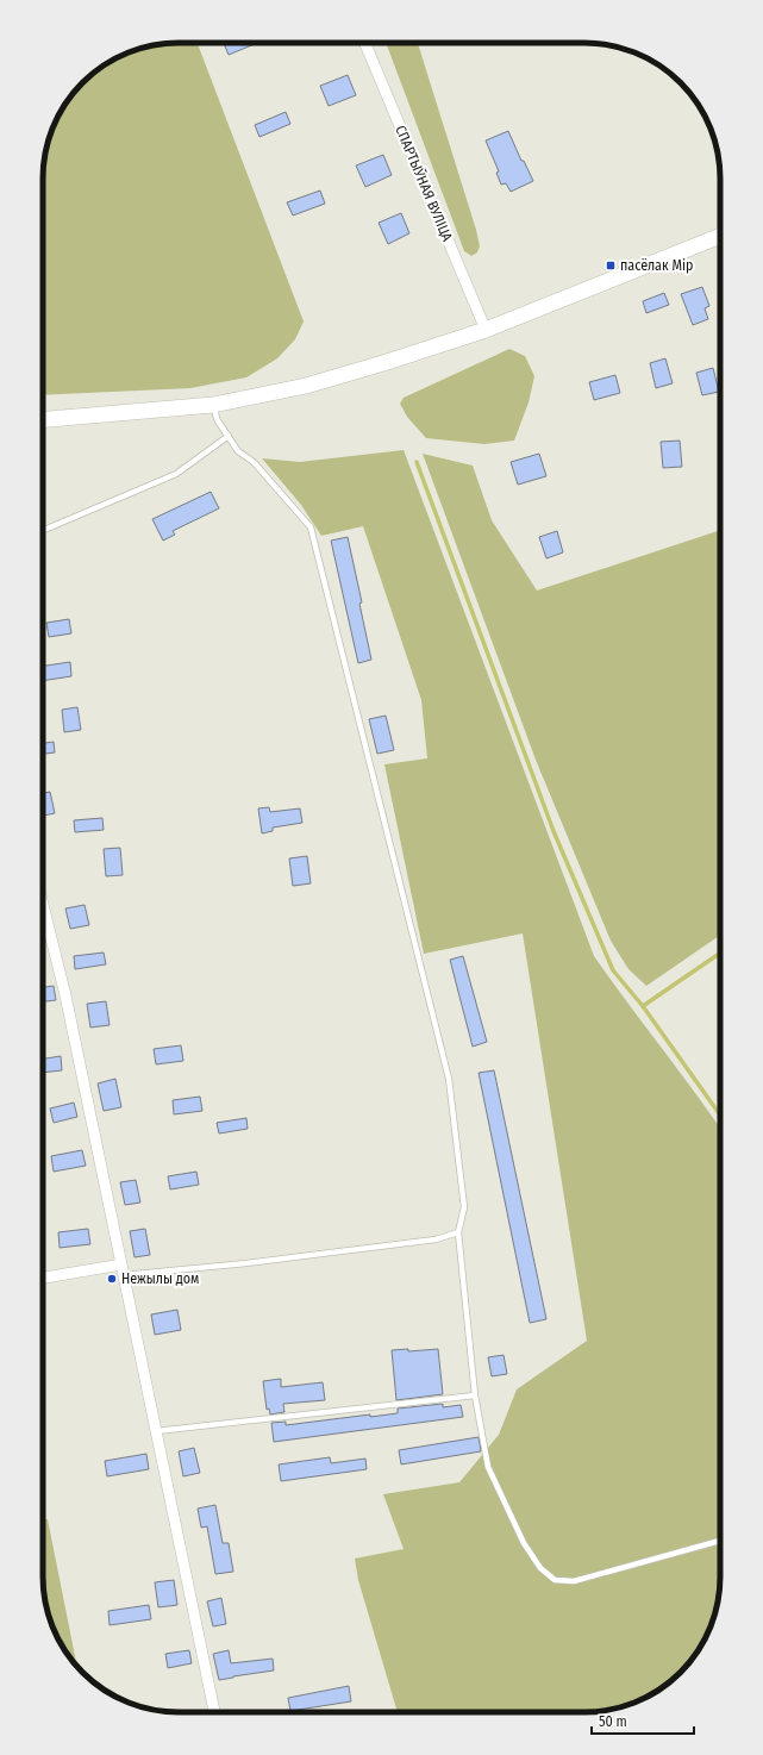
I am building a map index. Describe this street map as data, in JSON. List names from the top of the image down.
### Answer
{
  "streets": {
    "street": ["СПАРТЫЎНАЯ ВУЛІЦА"]
  },
  "places": {
    "transit": ["пасёлак Мір"],
    "other": ["Нежылы дом"]
  },
  "scale_bar": "50 m"
}
